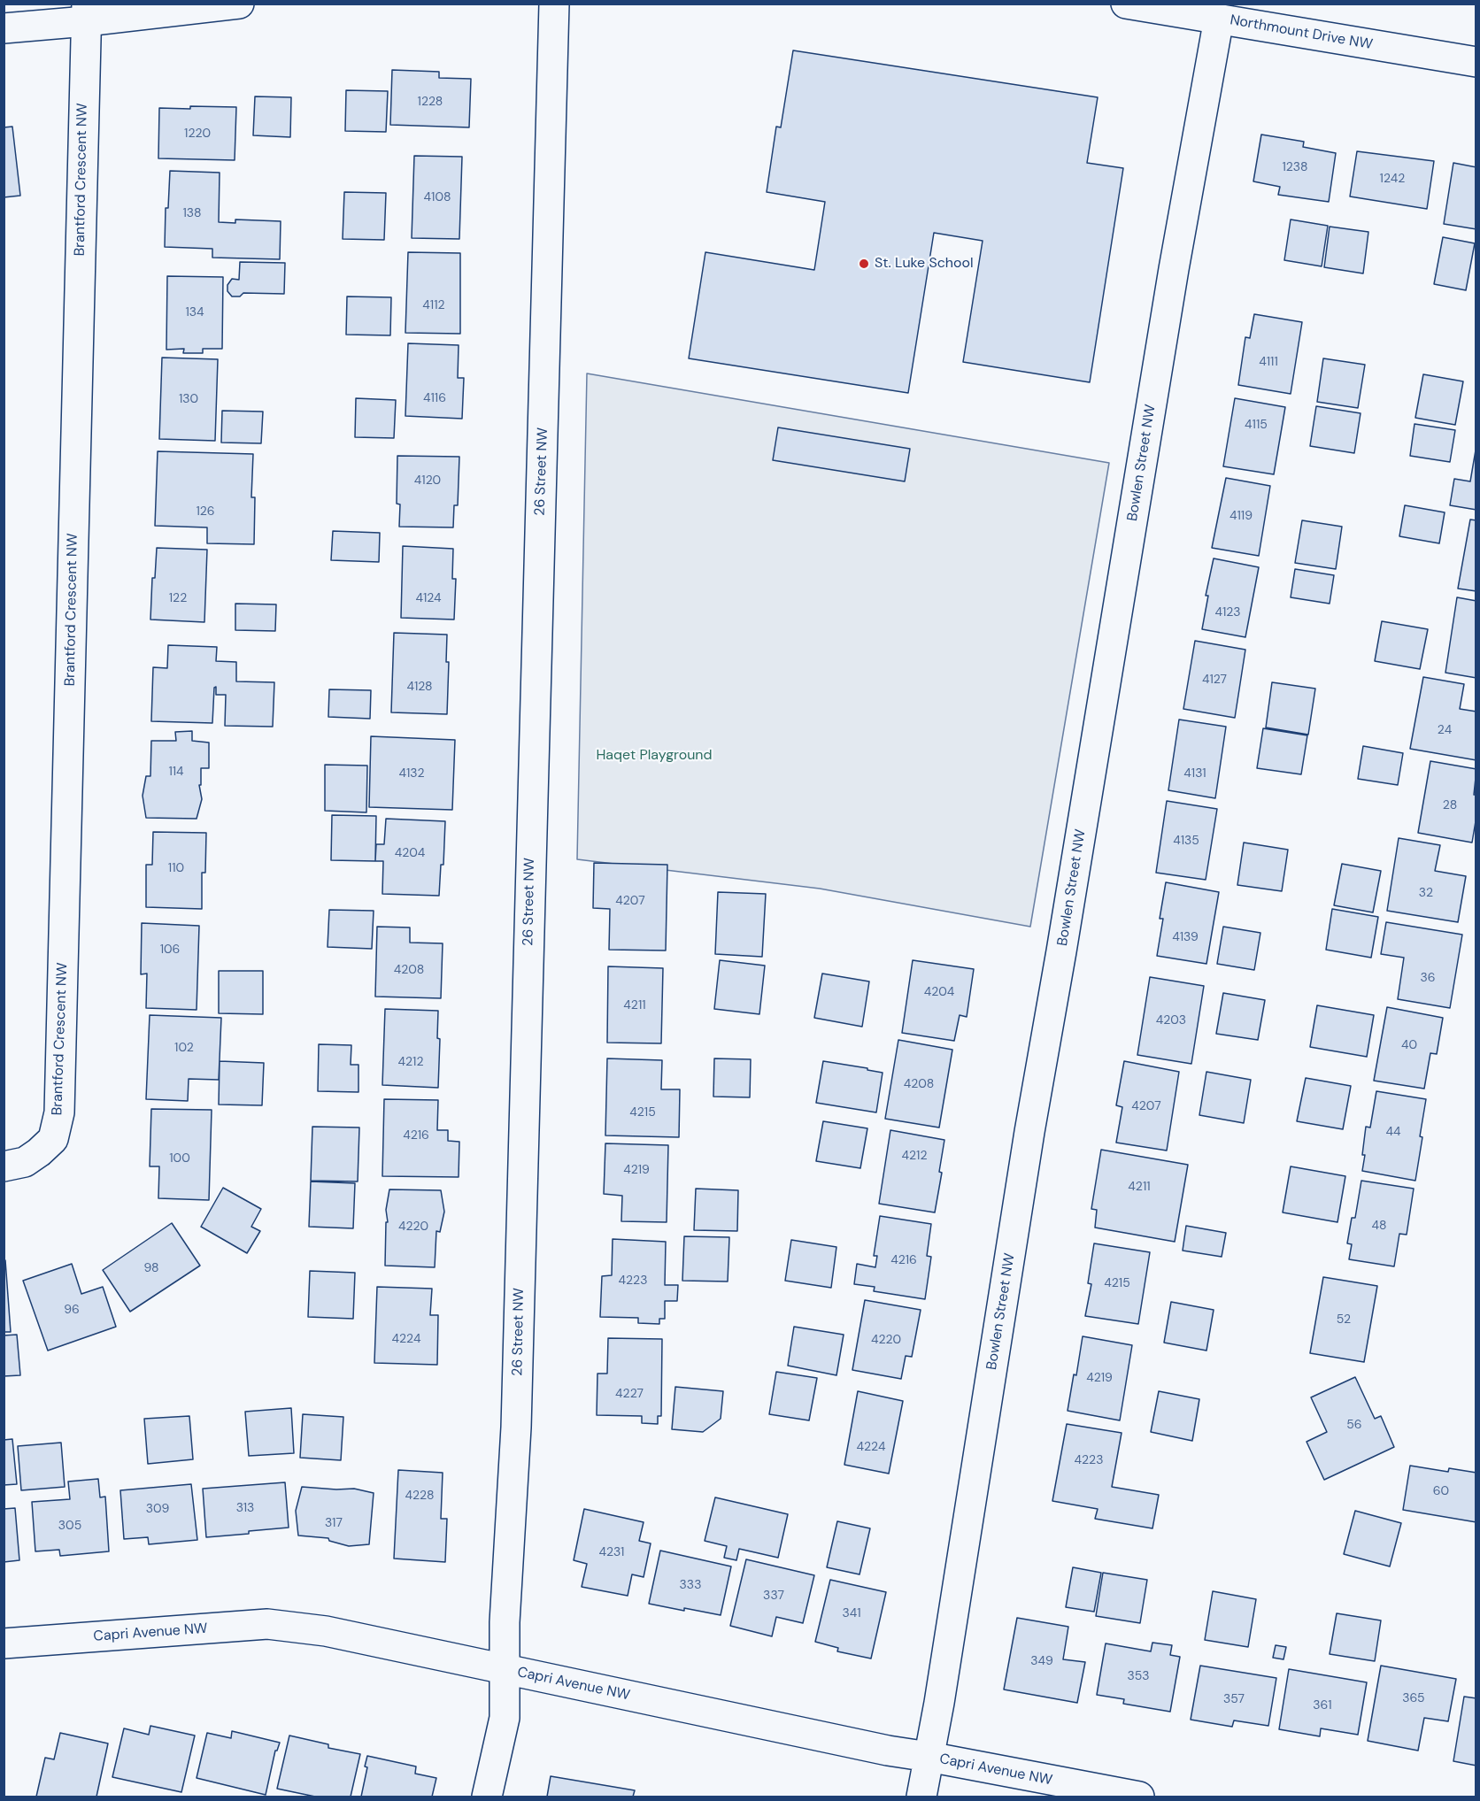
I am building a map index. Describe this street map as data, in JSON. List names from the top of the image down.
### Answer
{
  "streets": {
    "street": [
      "Northmount Drive NW",
      "Brantford Crescent NW",
      "Bowlen Street NW",
      "26 Street NW",
      "Capri Avenue NW"
    ]
  },
  "crossings": [
    ["Northmount Drive NW", "Bowlen Street NW"],
    ["Bowlen Street NW", "Capri Avenue NW"],
    ["26 Street NW", "Capri Avenue NW"]
  ],
  "parks": ["Haqet Playground"],
  "places": ["St. Luke School"],
  "house_numbers": [
    "1228",
    "1220",
    "1238",
    "1242",
    "4108",
    "138",
    "4112",
    "134",
    "4111",
    "4116",
    "130",
    "4115",
    "4120",
    "126",
    "4119",
    "122",
    "4124",
    "4123",
    "4127",
    "4128",
    "24",
    "114",
    "4132",
    "4131",
    "28",
    "4135",
    "4204",
    "110",
    "32",
    "4207",
    "4139",
    "106",
    "4208",
    "36",
    "4204",
    "4211",
    "4203",
    "40",
    "102",
    "4212",
    "4208",
    "4207",
    "4215",
    "44",
    "4216",
    "4212",
    "100",
    "4219",
    "4211",
    "48",
    "4220",
    "4216",
    "98",
    "4223",
    "4215",
    "96",
    "52",
    "4224",
    "4220",
    "4219",
    "4227",
    "56",
    "4224",
    "4223",
    "60",
    "4228",
    "313",
    "309",
    "317",
    "305",
    "4231",
    "333",
    "337",
    "341",
    "349",
    "353",
    "365",
    "357",
    "361"
  ]
}
